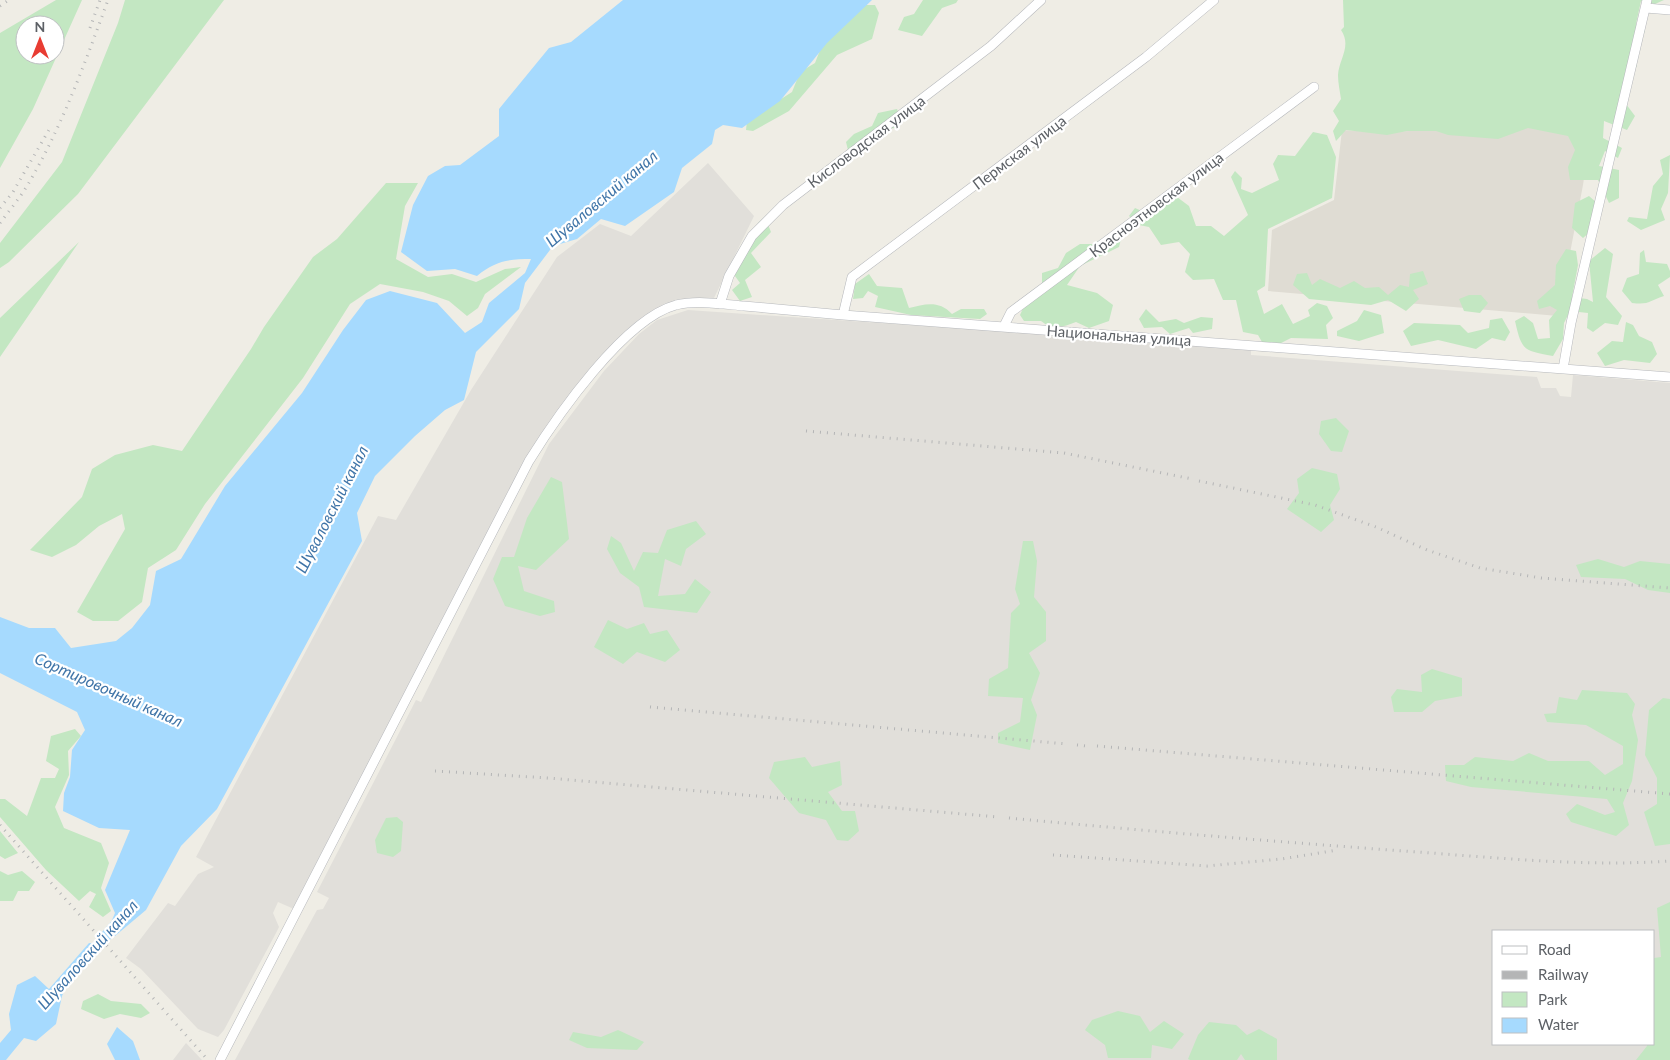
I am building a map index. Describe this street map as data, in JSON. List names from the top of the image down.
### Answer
{
  "streets": {
    "street": [
      "Кисловодская улица",
      "Пермская улица",
      "Красноэтновская улица",
      "Национальная улица"
    ]
  },
  "crossings": [
    ["Кисловодская улица", "Национальная улица"],
    ["Пермская улица", "Национальная улица"],
    ["Красноэтновская улица", "Национальная улица"]
  ],
  "water": ["Шуваловский канал", "Сортировочный канал"],
  "legend": [
    "Road",
    "Railway",
    "Park",
    "Water"
  ],
  "north": "top"
}
